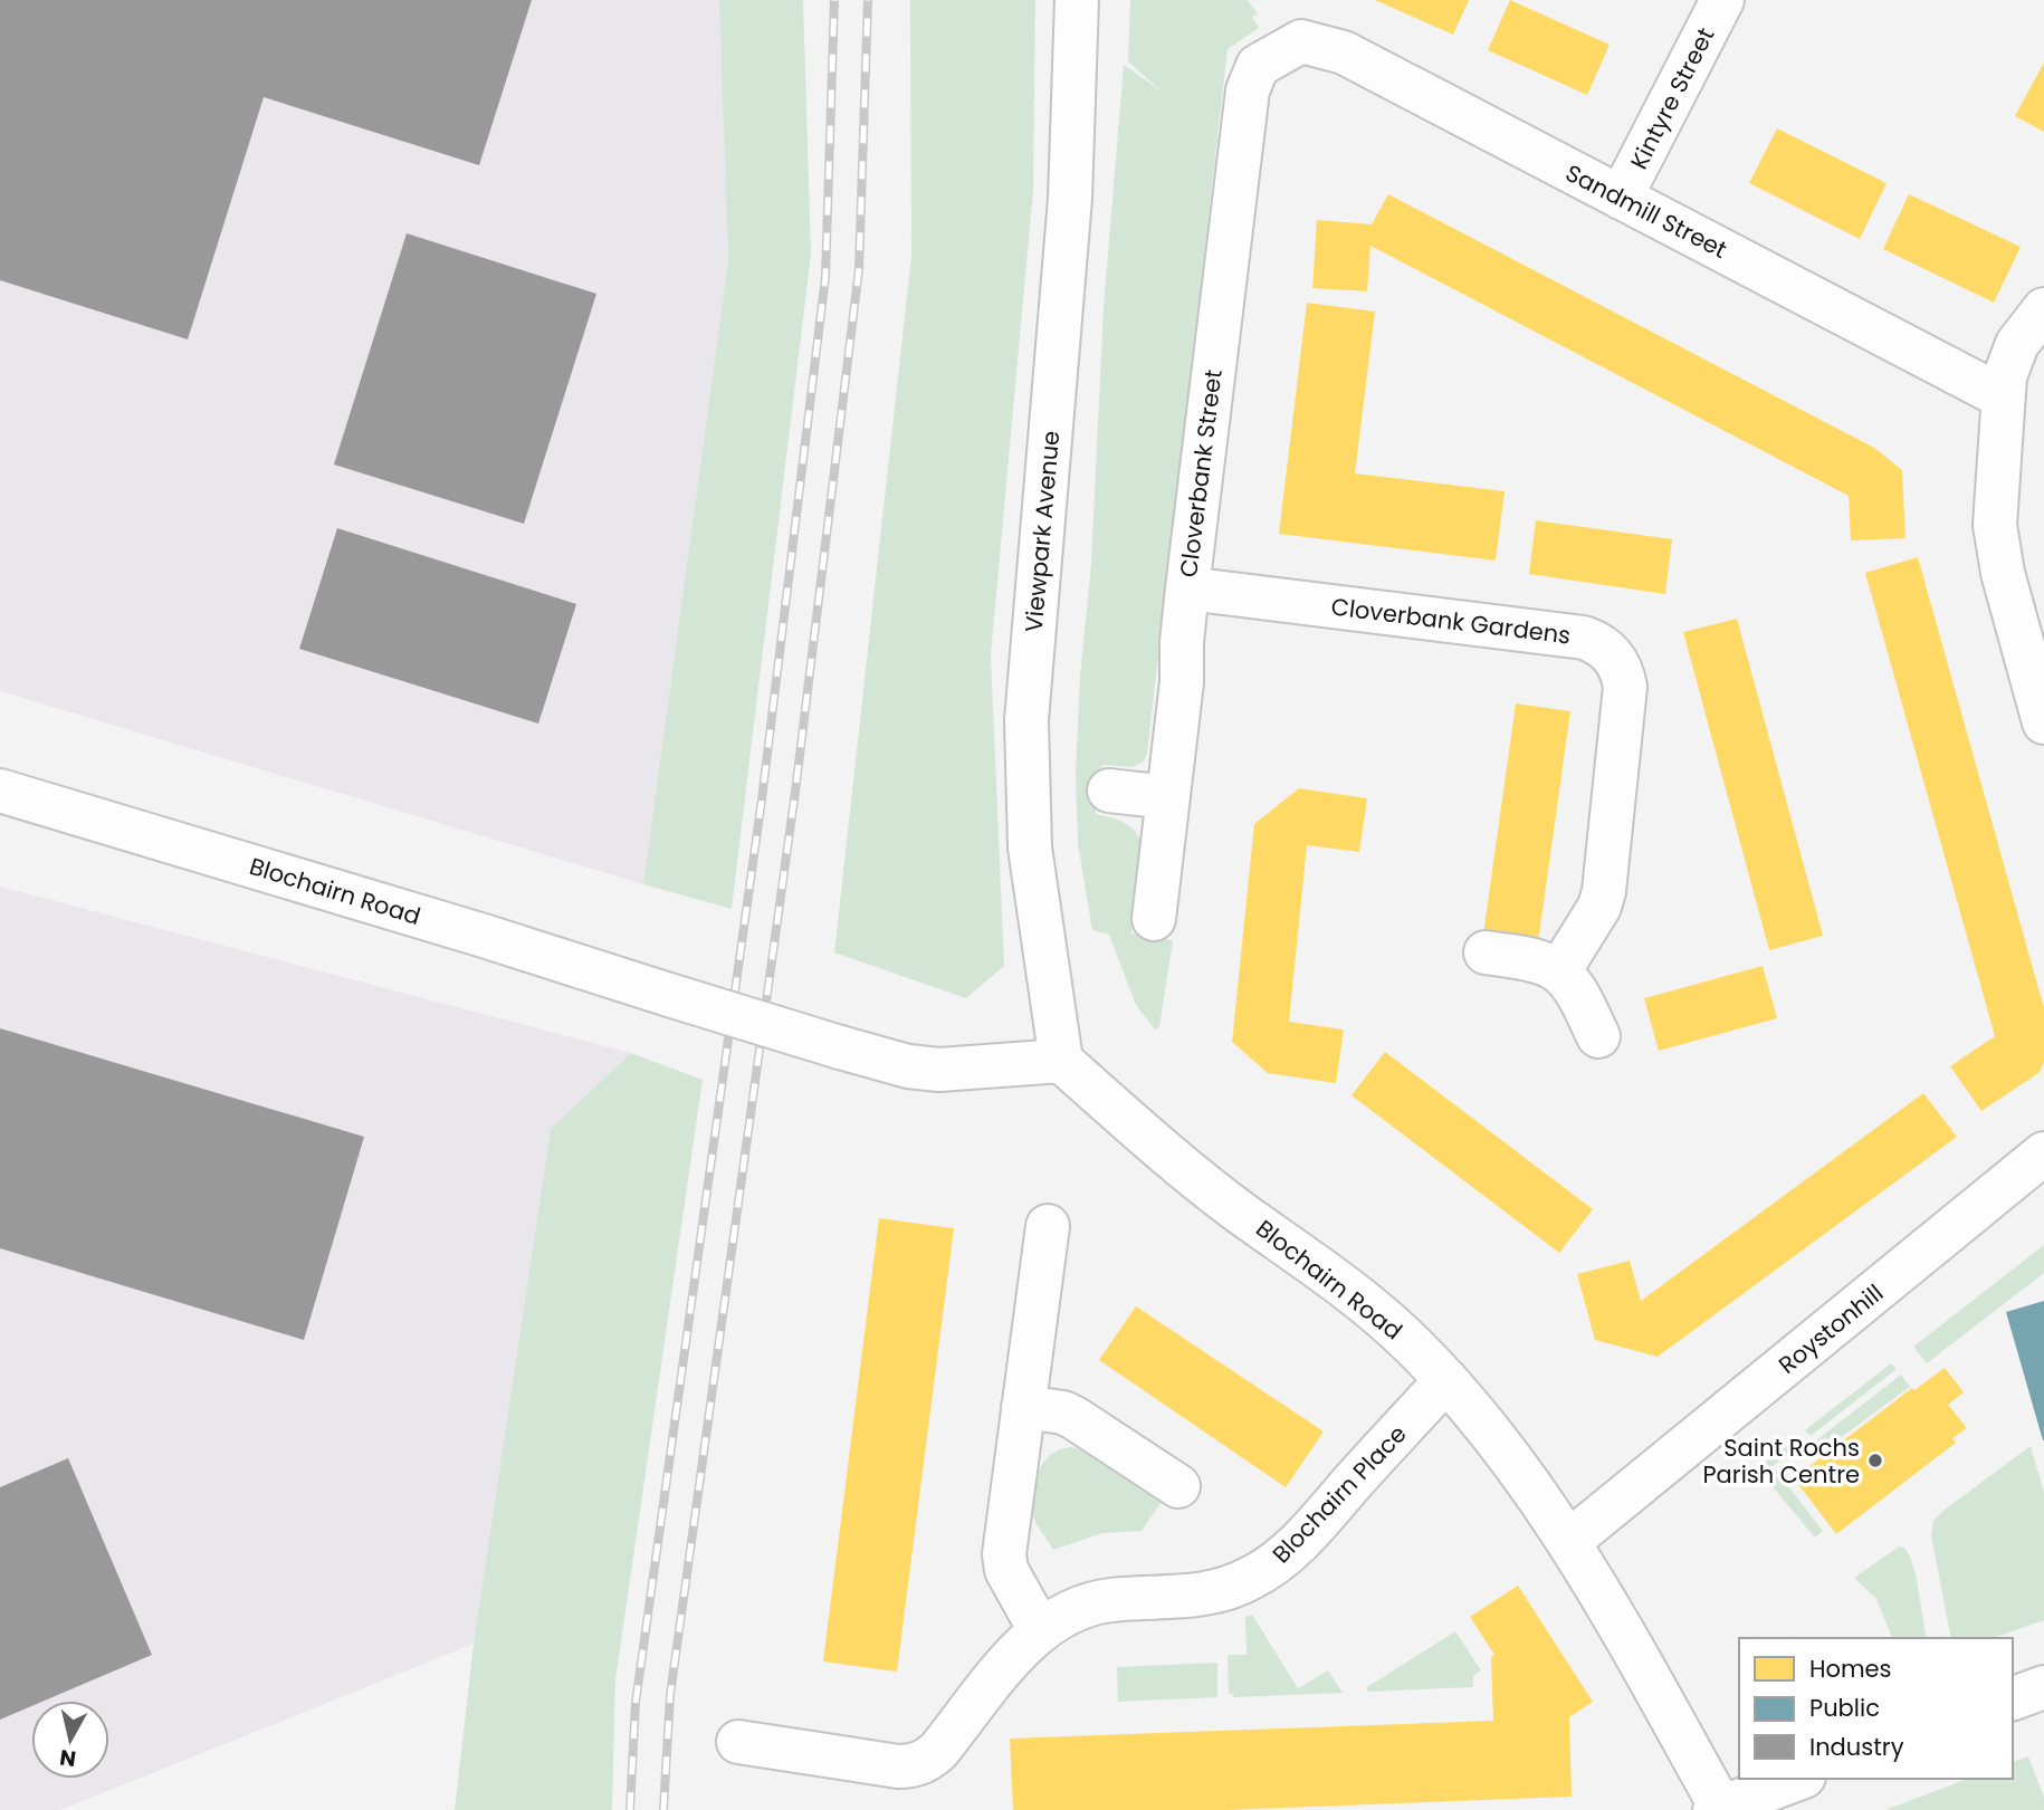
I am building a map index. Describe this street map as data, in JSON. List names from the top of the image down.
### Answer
{
  "streets": {
    "street": [
      "Kintyre Street",
      "Sandmill Street",
      "Cloverbank Street",
      "Viewpark Avenue",
      "Cloverbank Gardens",
      "Blochairn Road",
      "Roystonhill",
      "Blochairn Place"
    ]
  },
  "crossings": [
    ["Kintyre Street", "Sandmill Street"],
    ["Sandmill Street", "Cloverbank Street"],
    ["Cloverbank Street", "Cloverbank Gardens"],
    ["Viewpark Avenue", "Blochairn Road"],
    ["Blochairn Road", "Roystonhill"],
    ["Blochairn Road", "Blochairn Place"]
  ],
  "places": ["Saint Rochs Parish Centre"],
  "legend": ["Homes", "Public", "Industry"],
  "north": "bottom"
}
